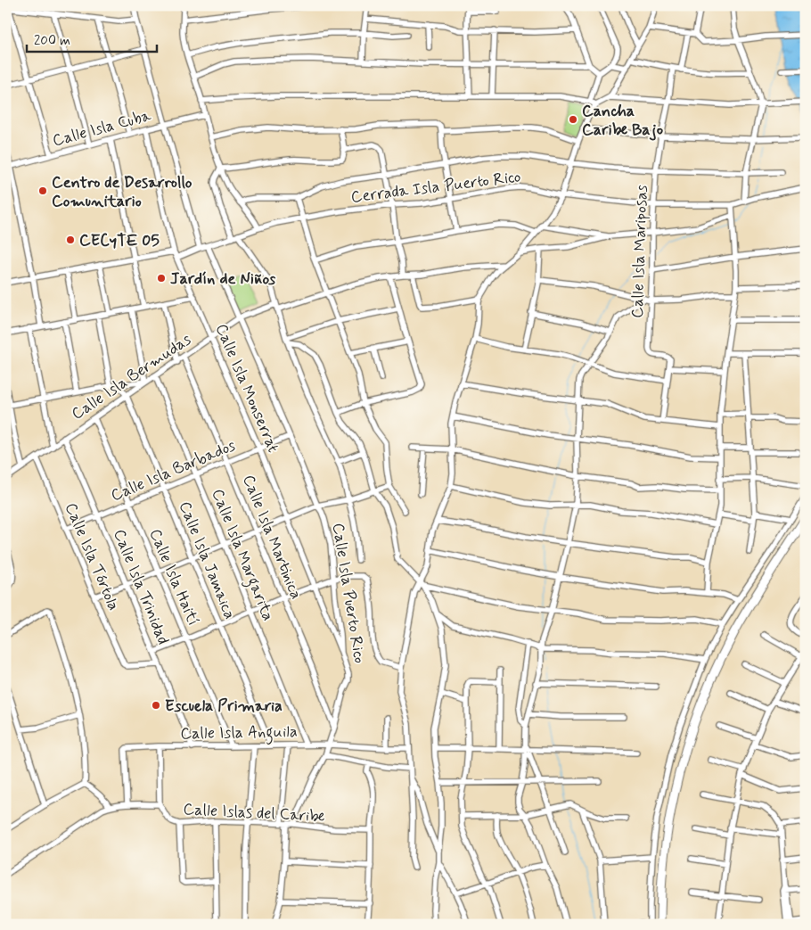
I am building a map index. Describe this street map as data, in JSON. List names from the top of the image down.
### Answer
{
  "streets": {
    "street": [
      "Calle Isla Cuba",
      "Cerrada Isla Puerto Rico",
      "Calle Isla Mariposas",
      "Calle Isla Bermudas",
      "Calle Isla Monserrat",
      "Calle Isla Barbados",
      "Calle Isla Martinica",
      "Calle Isla Margarita",
      "Calle Isla Tórtola",
      "Calle Isla Jamaica",
      "Calle Isla Haití",
      "Calle Isla Trinidad",
      "Calle Isla Puerto Rico",
      "Calle Isla Anguila",
      "Calle Islas del Caribe"
    ]
  },
  "crossings": [
    ["Calle Isla Cuba", "Calle Isla Monserrat"],
    ["Cerrada Isla Puerto Rico", "Calle Isla Mariposas"],
    ["Cerrada Isla Puerto Rico", "Calle Isla Monserrat"],
    ["Cerrada Isla Puerto Rico", "Calle Isla Puerto Rico"],
    ["Calle Isla Bermudas", "Calle Isla Monserrat"],
    ["Calle Isla Bermudas", "Calle Isla Martinica"],
    ["Calle Isla Bermudas", "Calle Isla Margarita"],
    ["Calle Isla Bermudas", "Calle Isla Tórtola"],
    ["Calle Isla Bermudas", "Calle Isla Jamaica"],
    ["Calle Isla Bermudas", "Calle Isla Haití"],
    ["Calle Isla Bermudas", "Calle Isla Trinidad"],
    ["Calle Isla Bermudas", "Calle Isla Puerto Rico"],
    ["Calle Isla Monserrat", "Calle Isla Barbados"],
    ["Calle Isla Monserrat", "Calle Isla Puerto Rico"],
    ["Calle Isla Barbados", "Calle Isla Martinica"],
    ["Calle Isla Barbados", "Calle Isla Margarita"],
    ["Calle Isla Barbados", "Calle Isla Tórtola"],
    ["Calle Isla Barbados", "Calle Isla Jamaica"],
    ["Calle Isla Barbados", "Calle Isla Haití"],
    ["Calle Isla Barbados", "Calle Isla Trinidad"],
    ["Calle Isla Barbados", "Calle Isla Puerto Rico"],
    ["Calle Isla Martinica", "Calle Isla Puerto Rico"],
    ["Calle Isla Margarita", "Calle Isla Anguila"],
    ["Calle Isla Tórtola", "Calle Isla Trinidad"],
    ["Calle Isla Jamaica", "Calle Isla Anguila"],
    ["Calle Isla Haití", "Calle Isla Anguila"],
    ["Calle Isla Trinidad", "Calle Isla Anguila"],
    ["Calle Isla Puerto Rico", "Calle Isla Anguila"],
    ["Calle Isla Puerto Rico", "Calle Islas del Caribe"],
    ["Calle Isla Anguila", "Calle Islas del Caribe"]
  ],
  "places": [
    "Cancha Caribe Bajo",
    "Centro de Desarrollo Comunitario",
    "CECyTE 05",
    "Jardín de Niños",
    "Escuela Primaria"
  ],
  "scale_bar": "200 m"
}
